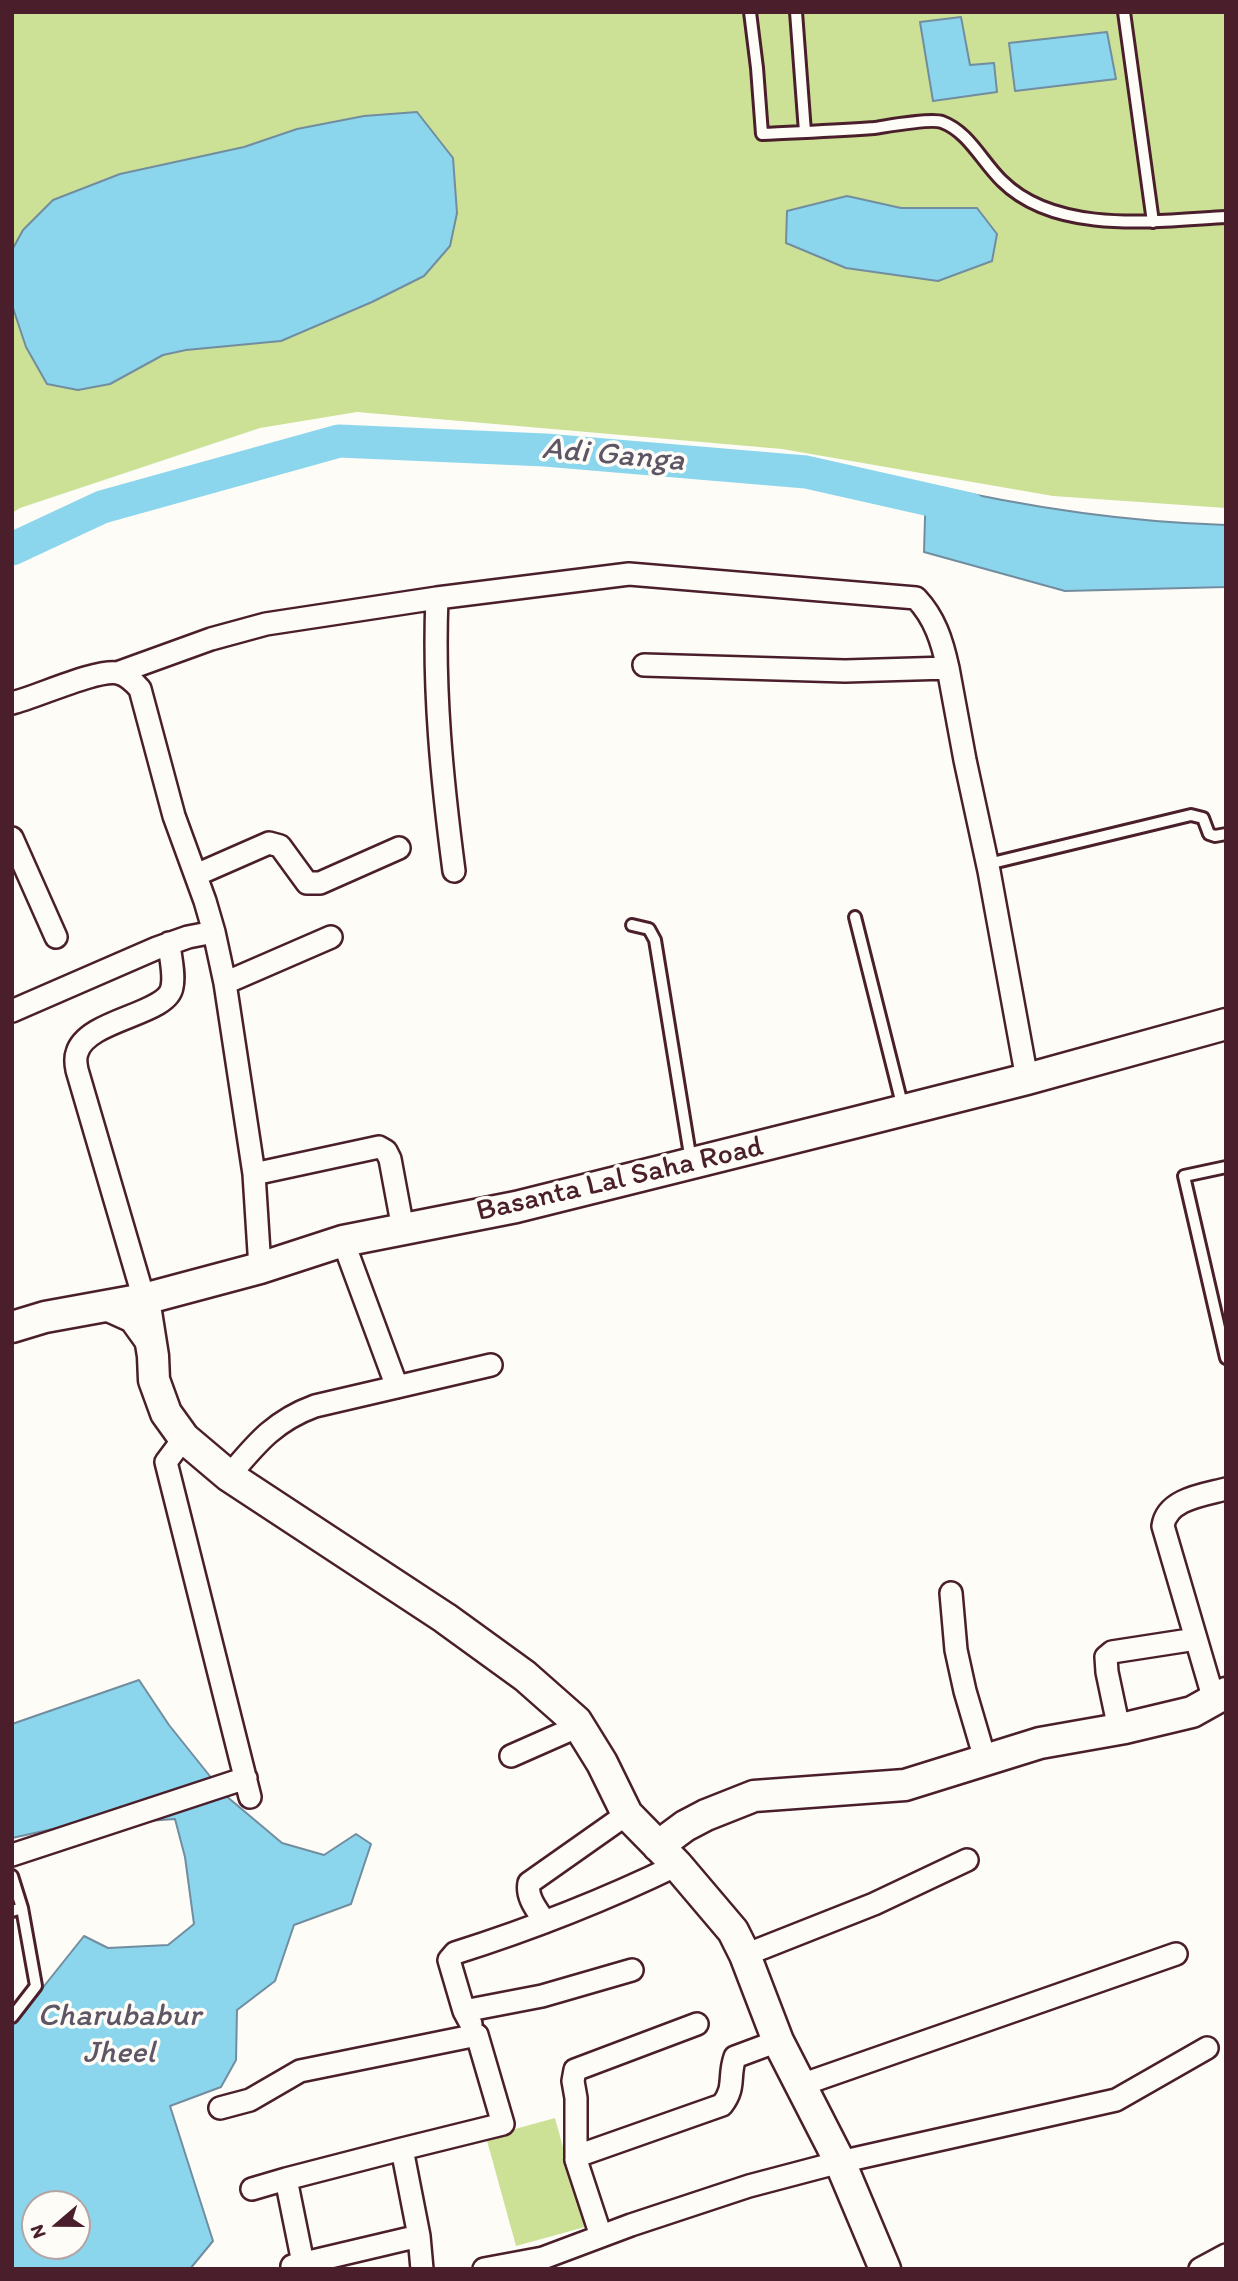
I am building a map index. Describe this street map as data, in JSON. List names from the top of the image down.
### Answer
{
  "streets": {
    "street": ["Basanta Lal Saha Road"]
  },
  "water": ["Adi Ganga", "Charubabur Jheel"],
  "north": "left"
}
